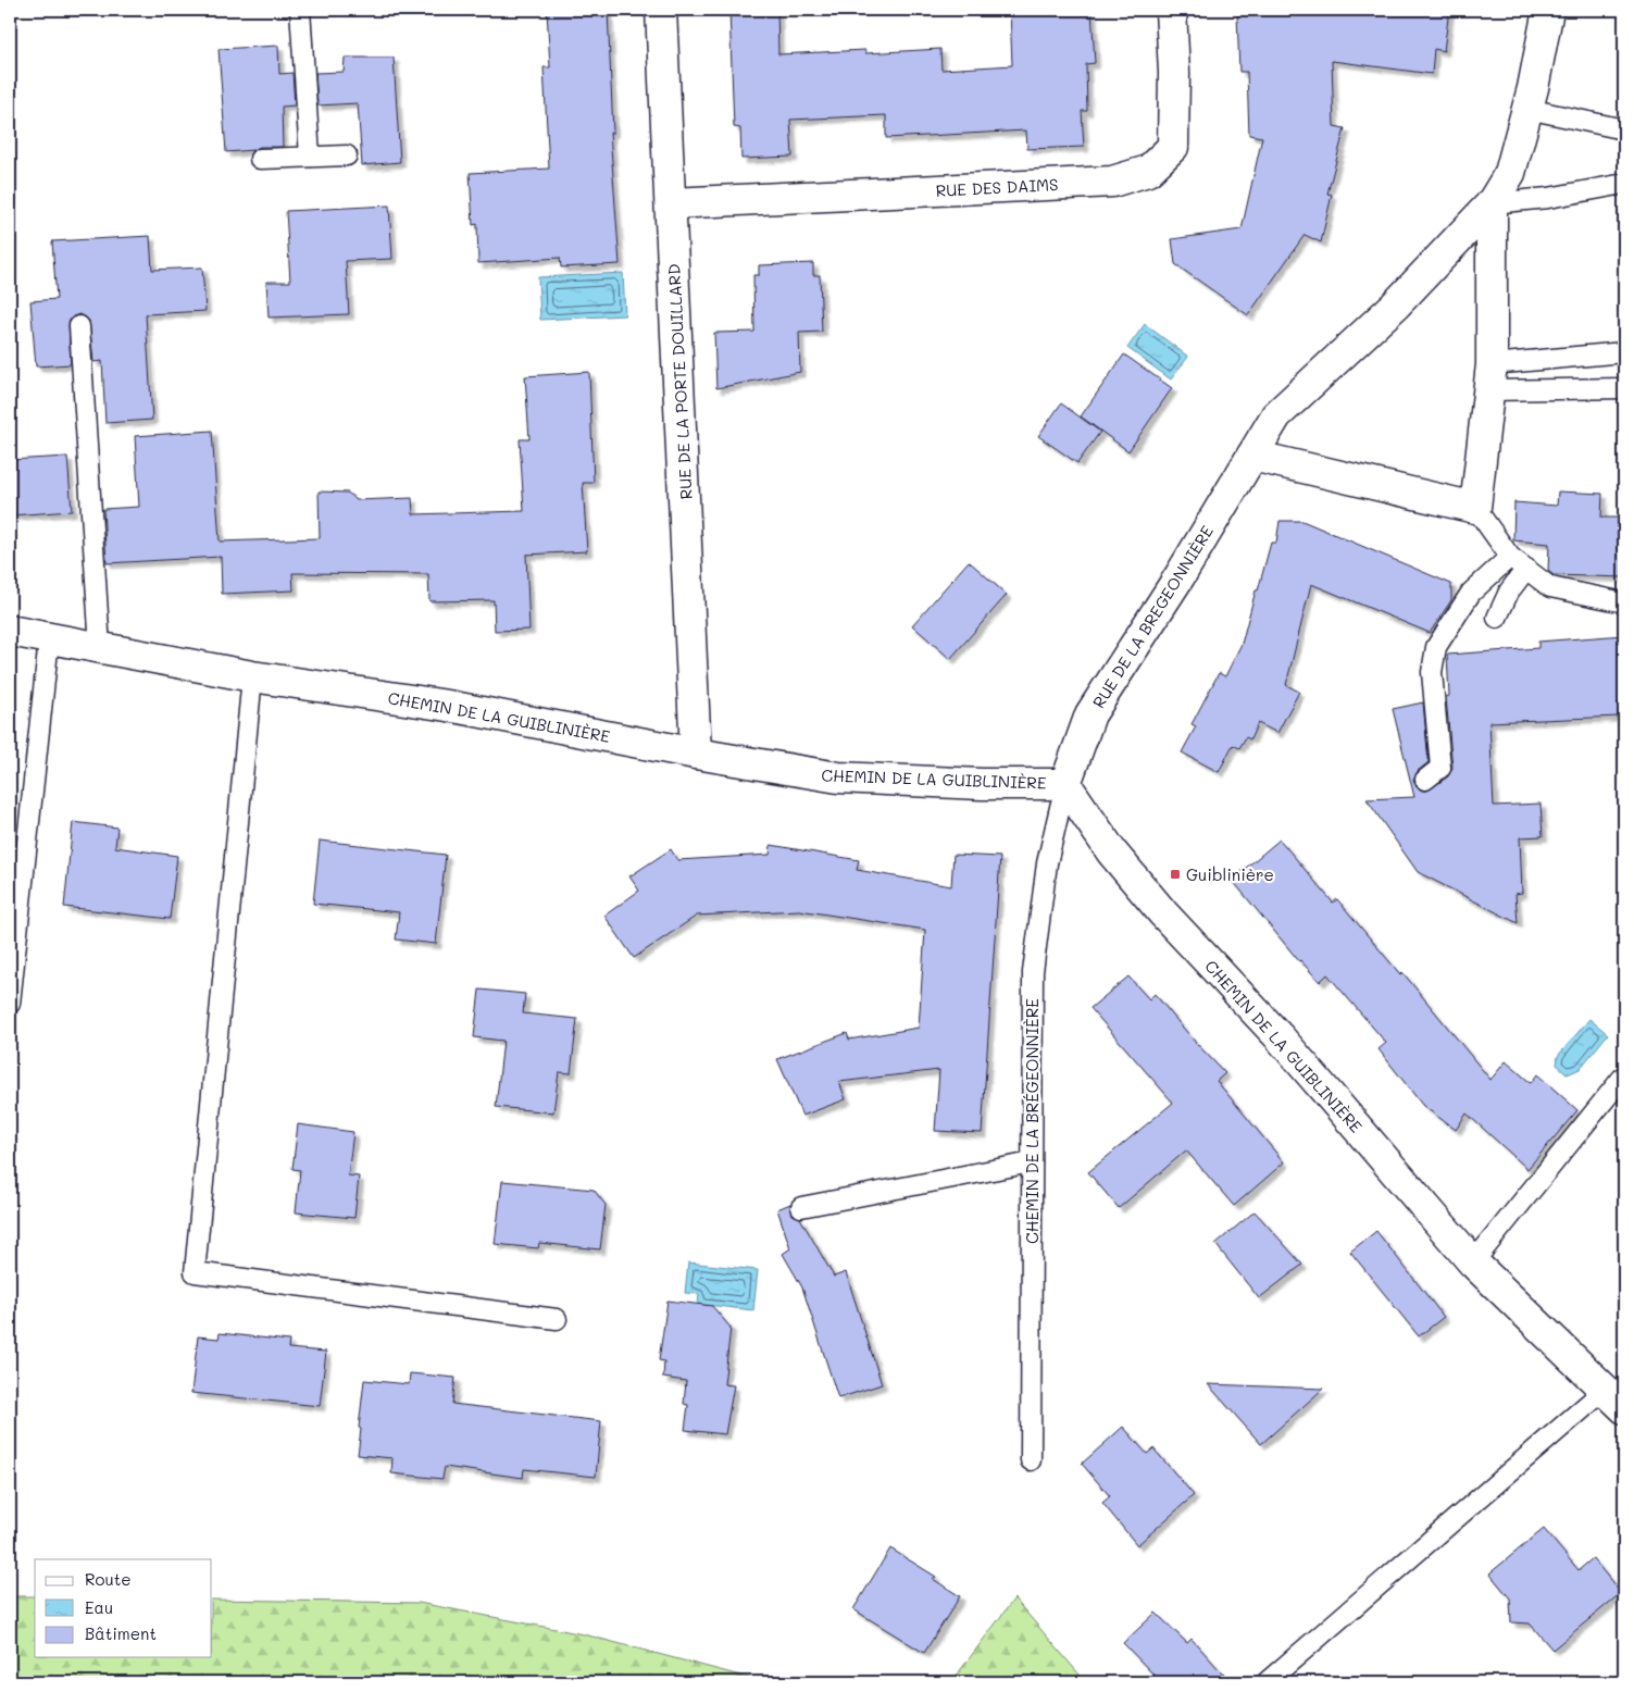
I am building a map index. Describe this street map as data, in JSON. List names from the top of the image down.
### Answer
{
  "streets": {
    "street": [
      "RUE DES DAIMS",
      "RUE DE LA PORTE DOUILLARD",
      "RUE DE LA BREGEONNIÈRE",
      "CHEMIN DE LA GUIBLINIÈRE"
    ],
    "lane": ["CHEMIN DE LA BRÉGEONNIÈRE"]
  },
  "crossings": [
    ["RUE DES DAIMS", "RUE DE LA PORTE DOUILLARD"],
    ["RUE DE LA PORTE DOUILLARD", "CHEMIN DE LA GUIBLINIÈRE"],
    ["RUE DE LA BREGEONNIÈRE", "CHEMIN DE LA GUIBLINIÈRE"],
    ["RUE DE LA BREGEONNIÈRE", "CHEMIN DE LA BRÉGEONNIÈRE"],
    ["CHEMIN DE LA GUIBLINIÈRE", "CHEMIN DE LA BRÉGEONNIÈRE"]
  ],
  "places": {
    "transit": ["Guiblinière"]
  },
  "legend": ["Route", "Eau", "Bâtiment"]
}
